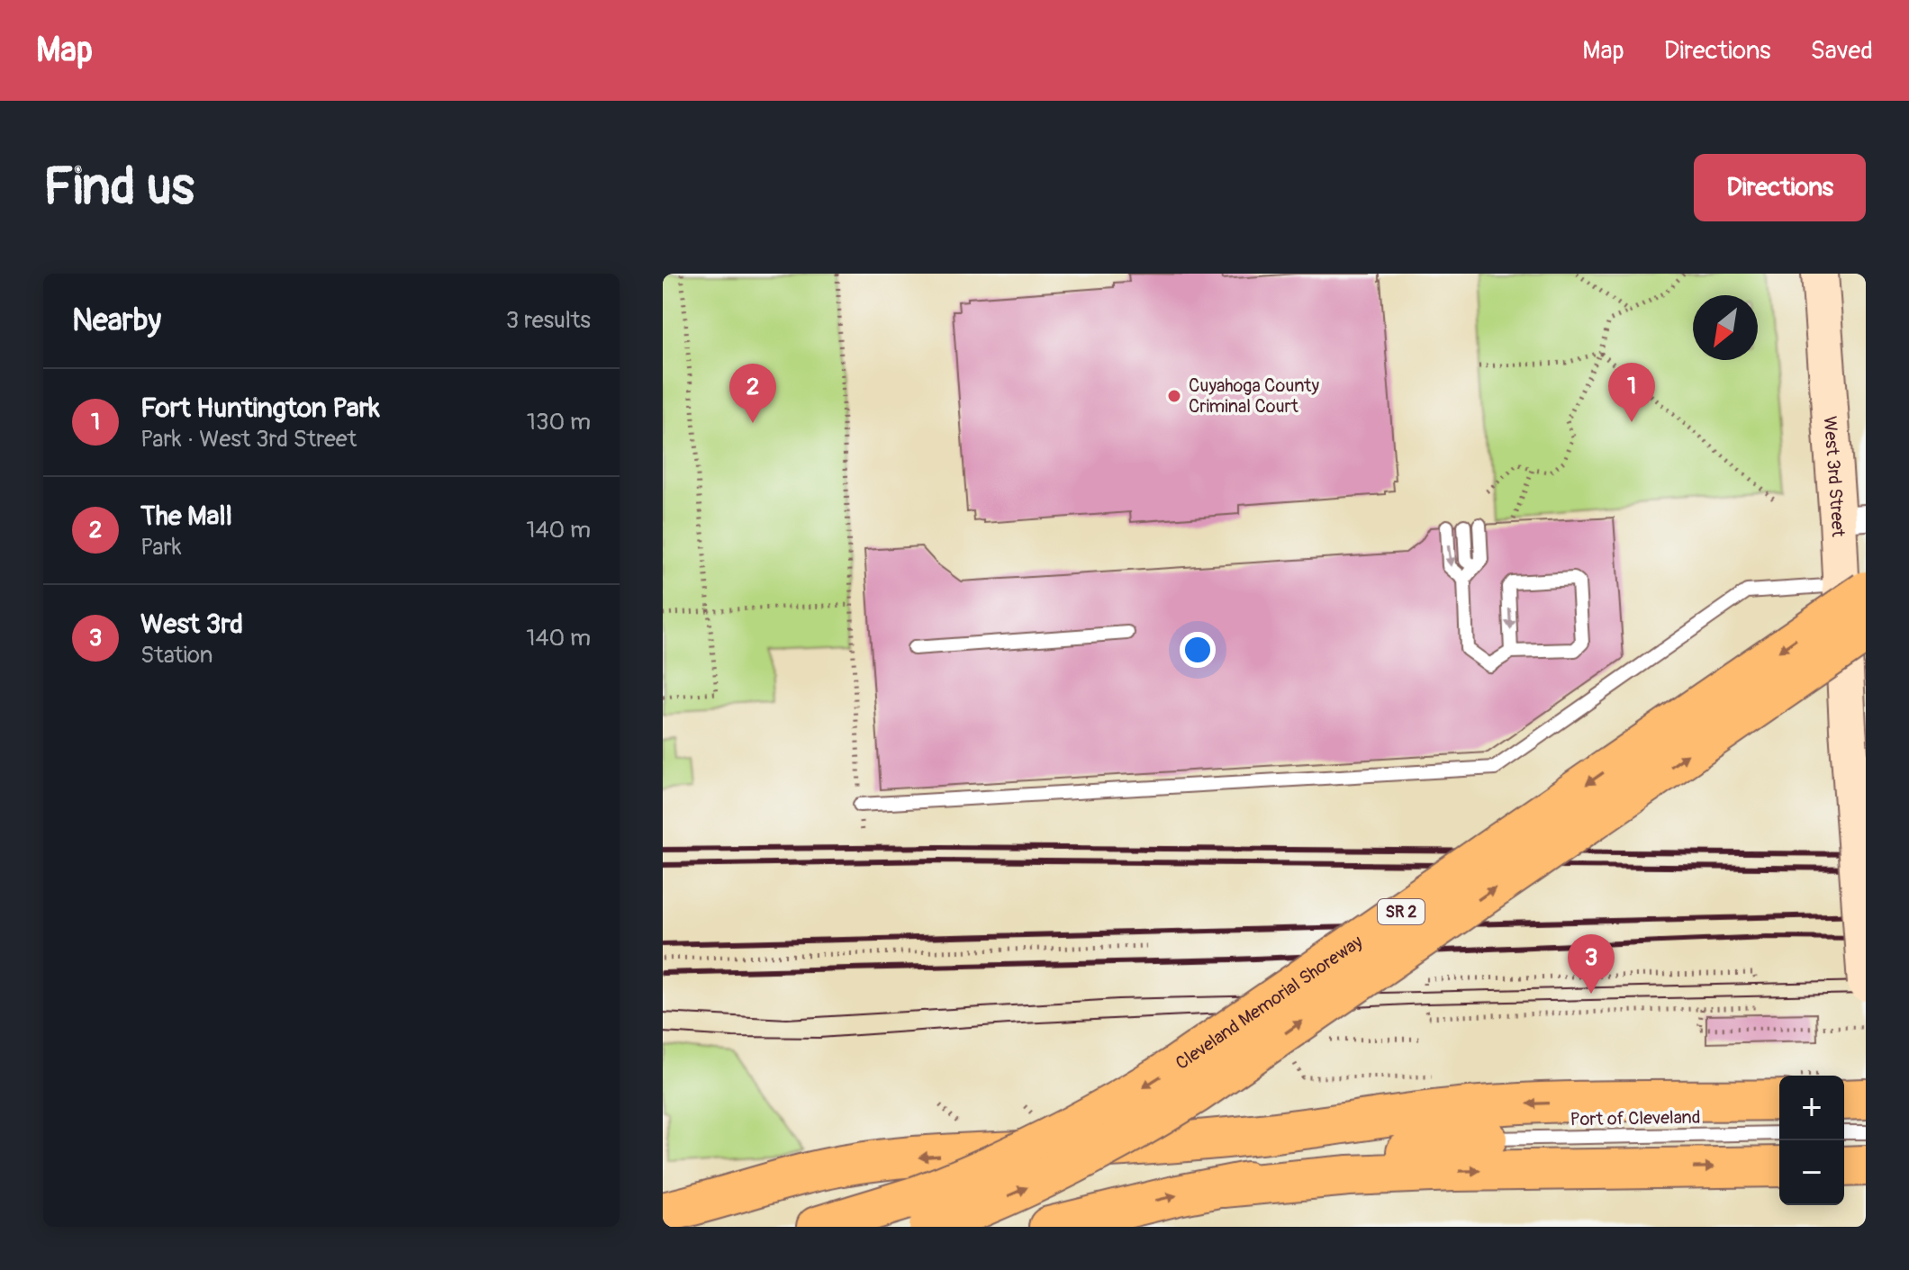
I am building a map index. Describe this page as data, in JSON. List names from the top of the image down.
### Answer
{
  "streets": {
    "highway": ["SR 2", "Cleveland Memorial Shoreway"],
    "street": ["West 3rd Street"],
    "lane": ["Port of Cleveland"]
  },
  "crossings": [
    ["West 3rd Street", "Cleveland Memorial Shoreway"]
  ],
  "places": ["Cuyahoga County Criminal Court"],
  "north": "bottom left",
  "page": {
    "header": "Map",
    "nav": ["Map", "Directions", "Saved"],
    "buttons": "Directions",
    "title": "Find us",
    "heading": ["Nearby", "3 results"],
    "pins": ["1", "2", "3"],
    "list": [
      {
        "mark": "1",
        "name": "Fort Huntington Park",
        "note": "Park · West 3rd Street",
        "value": "130 m"
      },
      {
        "mark": "2",
        "name": "The Mall",
        "note": "Park",
        "value": "140 m"
      },
      {
        "mark": "3",
        "name": "West 3rd",
        "note": "Station",
        "value": "140 m"
      }
    ],
    "map_buttons": ["+", "−"]
  }
}
